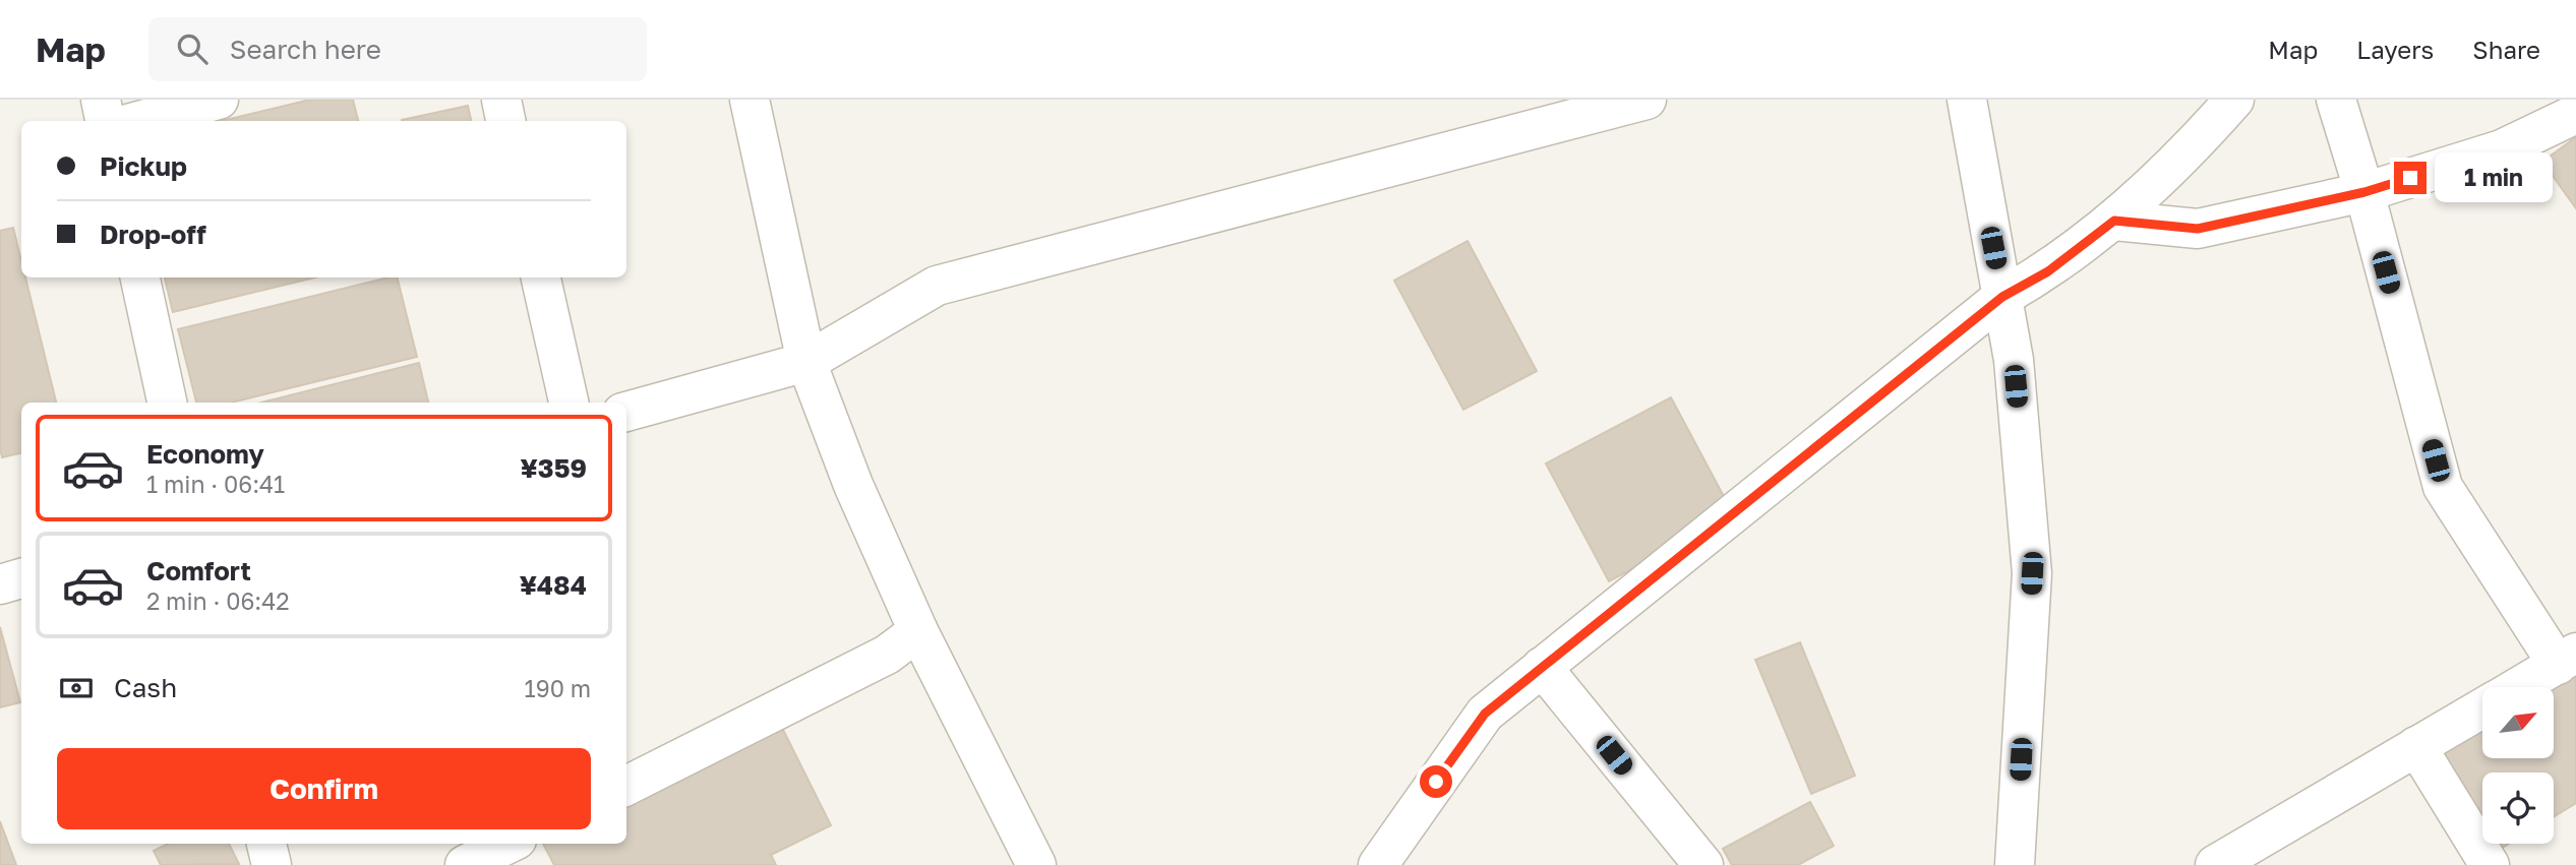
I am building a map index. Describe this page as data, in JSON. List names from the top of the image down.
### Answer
{
  "north": "top right",
  "page": {
    "header": "Map",
    "search": "Search here",
    "nav": ["Map", "Layers", "Share"],
    "banner": ["Pickup", "Drop-off"],
    "bubble": "1 min",
    "list": [
      {
        "name": "Economy",
        "note": "1 min · 06:41",
        "value": "¥359"
      },
      {
        "name": "Comfort",
        "note": "2 min · 06:42",
        "value": "¥484"
      }
    ],
    "pay": ["Cash", "190 m"],
    "buttons": "Confirm"
  }
}
